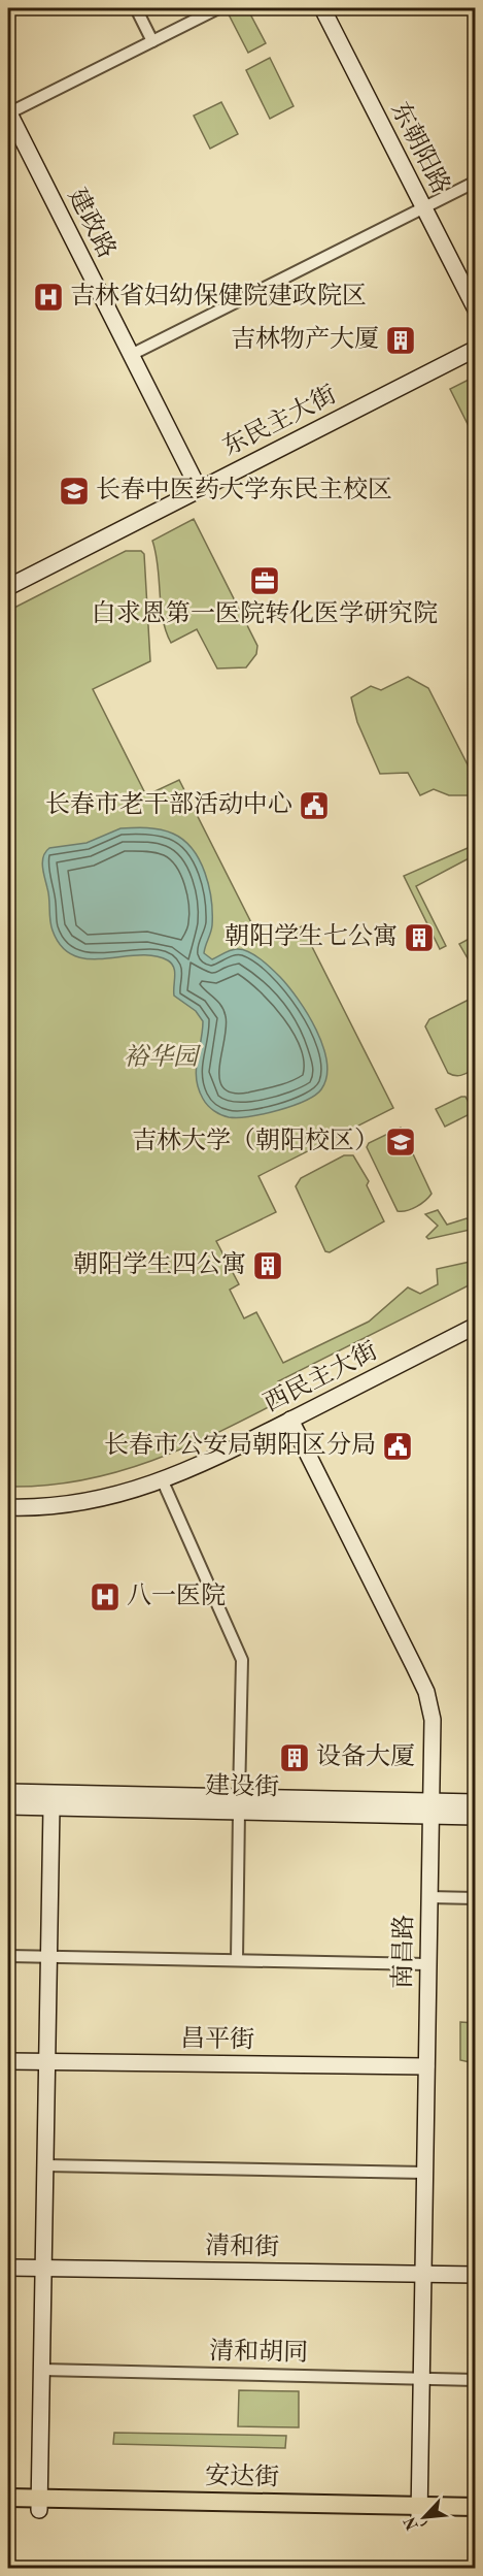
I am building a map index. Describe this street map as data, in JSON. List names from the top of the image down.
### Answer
{
  "streets": {
    "main road": ["安达街"],
    "street": [
      "东朝阳路",
      "建政路",
      "东民主大街",
      "西民主大街",
      "建设街",
      "南昌路",
      "昌平街",
      "清和街",
      "清和胡同"
    ]
  },
  "crossings": [
    ["建政路", "东民主大街"],
    ["西民主大街", "南昌路"],
    ["建设街", "南昌路"],
    ["南昌路", "昌平街"],
    ["南昌路", "清和街"],
    ["南昌路", "清和胡同"],
    ["南昌路", "安达街"]
  ],
  "parks": ["裕华园"],
  "places": {
    "hospital": ["吉林省妇幼保健院建政院区", "八一医院"],
    "building": [
      "吉林物产大厦",
      "朝阳学生七公寓",
      "朝阳学生四公寓",
      "设备大厦"
    ],
    "school or university": ["长春中医药大学东民主校区", "吉林大学（朝阳校区）"],
    "office": ["白求恩第一医院转化医学研究院"],
    "public building": ["长春市老干部活动中心", "长春市公安局朝阳区分局"]
  },
  "north": "bottom left"
}
